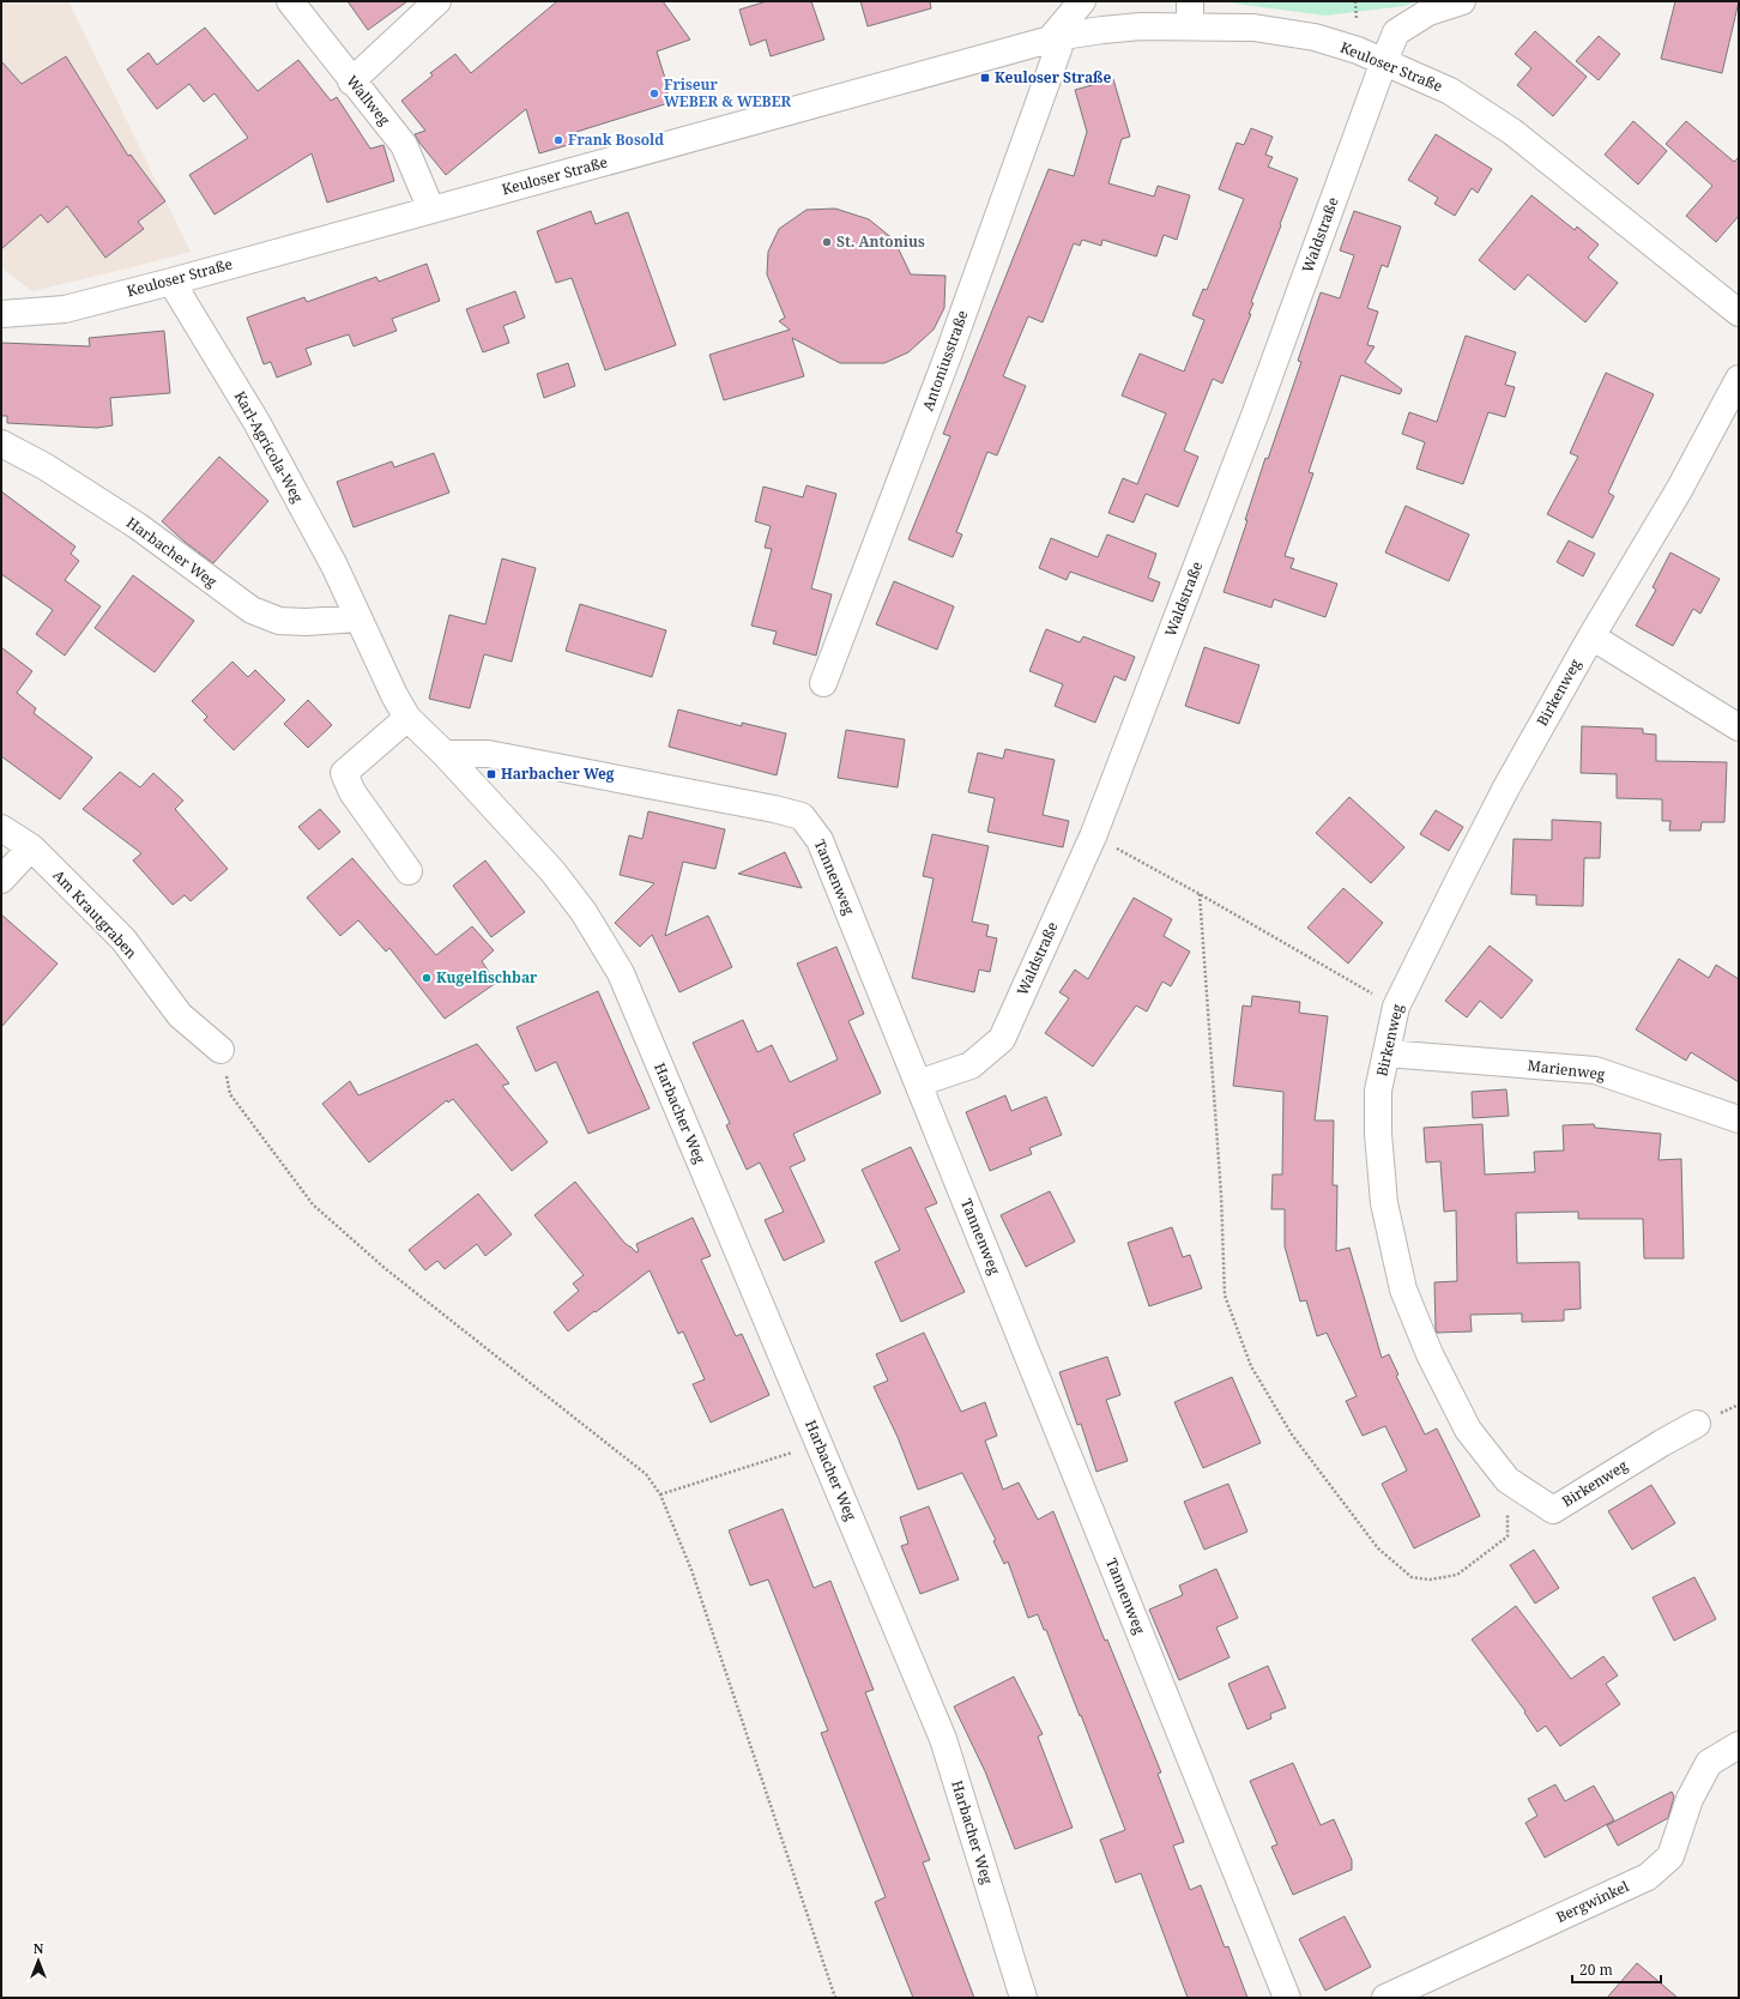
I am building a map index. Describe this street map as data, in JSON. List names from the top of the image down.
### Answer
{
  "streets": {
    "street": [
      "Keuloser Straße",
      "Wallweg",
      "Waldstraße",
      "Antoniusstraße",
      "Karl-Agricola-Weg",
      "Harbacher Weg",
      "Birkenweg",
      "Tannenweg",
      "Am Krautgraben",
      "Marienweg",
      "Bergwinkel"
    ]
  },
  "crossings": [
    ["Keuloser Straße", "Wallweg"],
    ["Keuloser Straße", "Waldstraße"],
    ["Keuloser Straße", "Antoniusstraße"],
    ["Keuloser Straße", "Karl-Agricola-Weg"],
    ["Waldstraße", "Tannenweg"],
    ["Karl-Agricola-Weg", "Harbacher Weg"],
    ["Harbacher Weg", "Tannenweg"],
    ["Birkenweg", "Marienweg"]
  ],
  "places": {
    "transit": ["Keuloser Straße", "Harbacher Weg"],
    "other": [
      "Friseur WEBER & WEBER",
      "Frank Bosold",
      "St. Antonius",
      "Kugelfischbar"
    ]
  },
  "scale_bar": "20 m",
  "north": "top"
}
